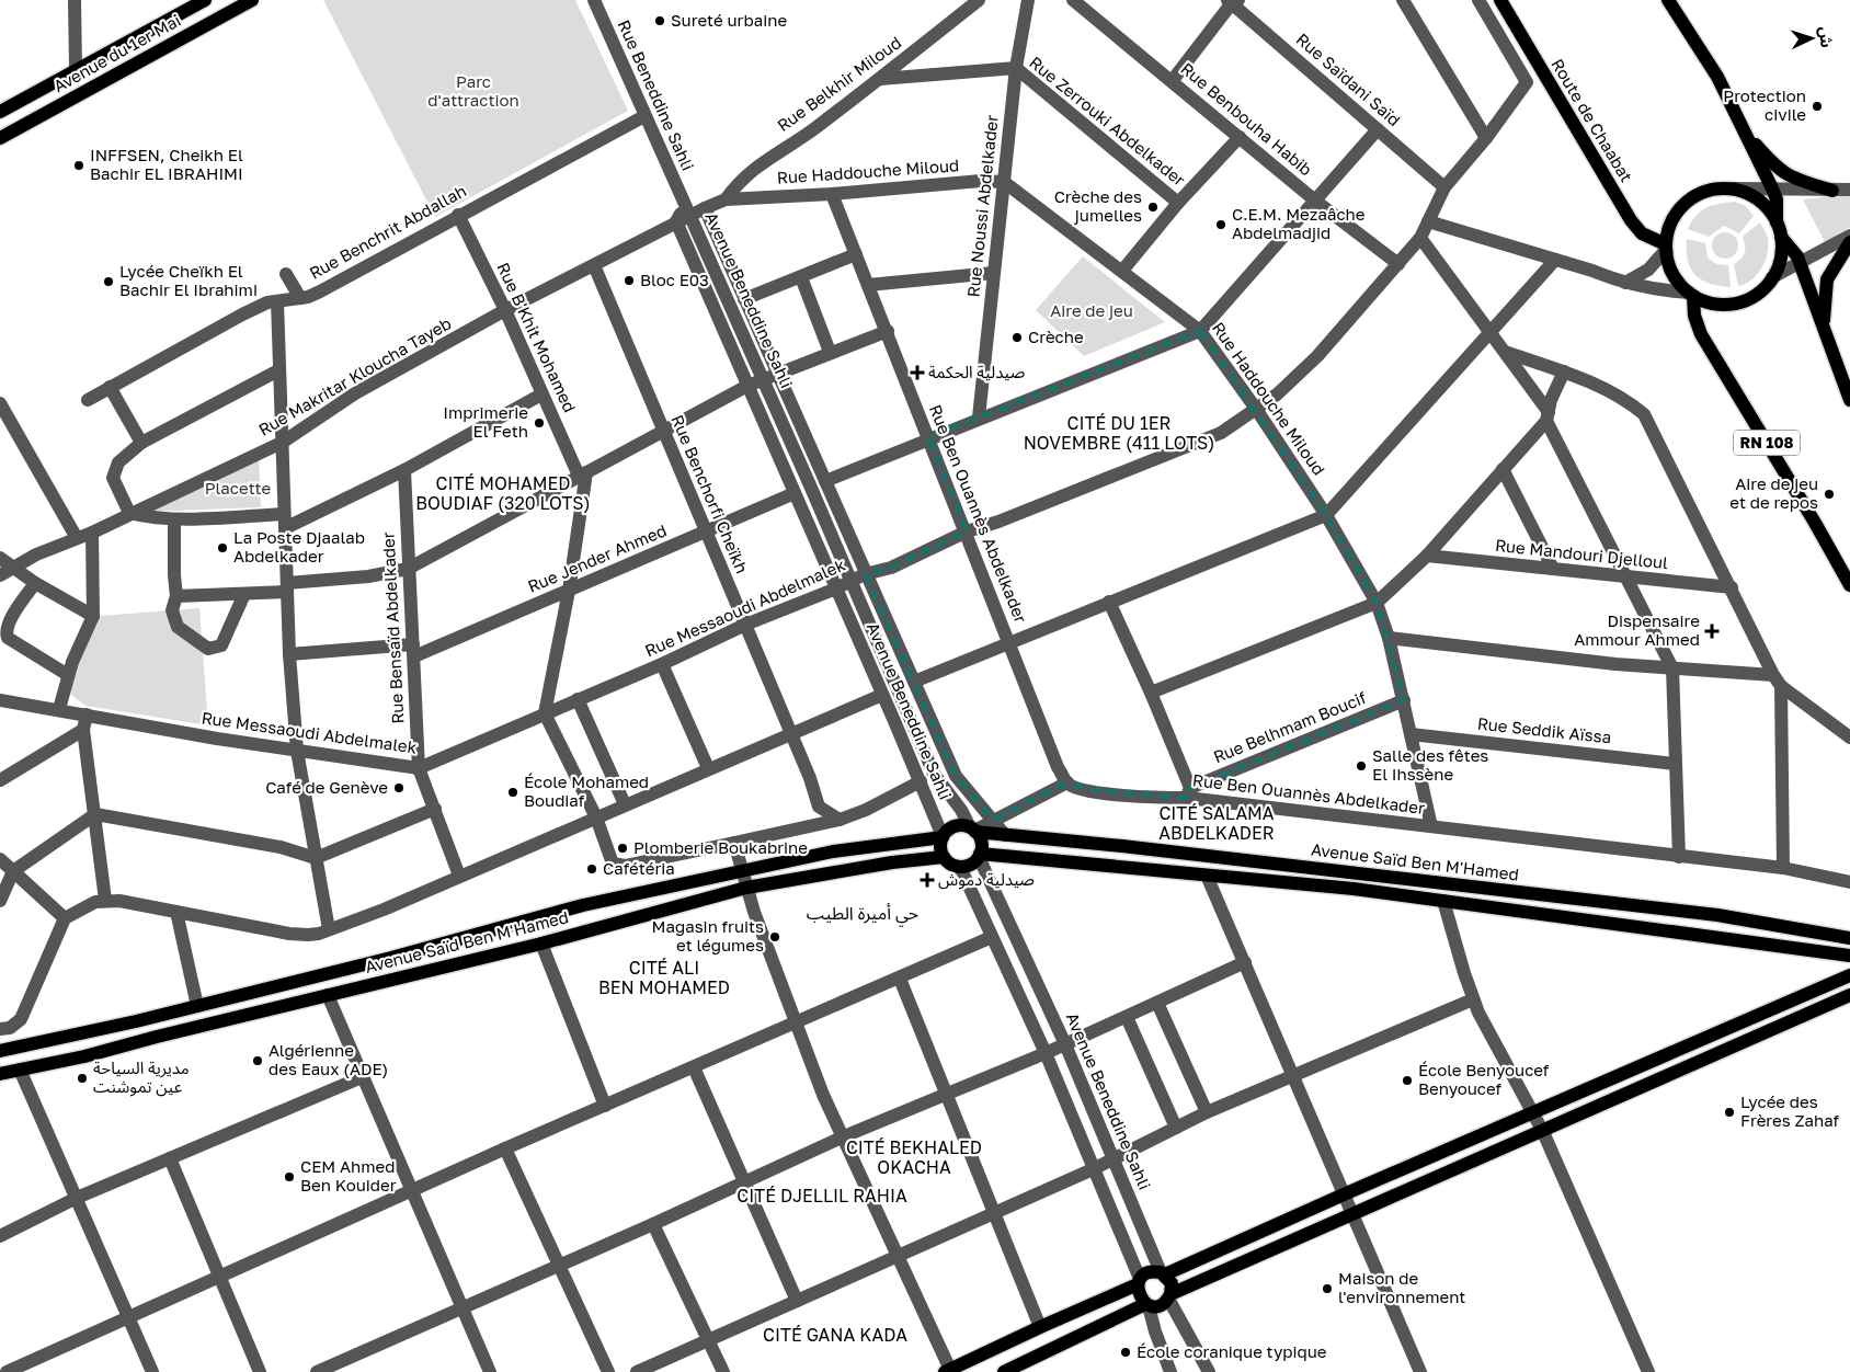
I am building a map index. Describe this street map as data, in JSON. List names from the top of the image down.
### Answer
{
  "streets": {
    "main road": [
      "Avenue du 1er Mai",
      "Route de Chaabat",
      "RN 108",
      "Avenue Saïd Ben M'Hamed"
    ],
    "street": [
      "Rue Saïdani Saïd",
      "Rue Belkhir Miloud",
      "Rue Beneddine Sahli",
      "Rue Benbouha Habib",
      "Rue Zerrouki Abdelkader",
      "Rue Haddouche Miloud",
      "Rue Noussi Abdelkader",
      "Rue Benchrit Abdallah",
      "Avenue Beneddine Sahli",
      "Rue B'Khit Mohamed",
      "Rue Makritar Kloucha Tayeb",
      "Rue Benchorfi Cheïkh",
      "Rue Ben Ouannès Abdelkader",
      "Rue Mandouri Djelloul",
      "Rue Jender Ahmed",
      "Rue Messaoudi Abdelmalek",
      "Rue Bensaïd Abdelkader",
      "Rue Belhmam Boucif",
      "Rue Seddik Aïssa"
    ]
  },
  "crossings": [
    ["Rue Saïdani Saïd", "Rue Messaoudi Abdelmalek"],
    ["Rue Belkhir Miloud", "Rue Zerrouki Abdelkader"],
    ["Rue Belkhir Miloud", "Rue Haddouche Miloud"],
    ["Rue Beneddine Sahli", "Rue Haddouche Miloud"],
    ["Rue Beneddine Sahli", "Rue Benchrit Abdallah"],
    ["Rue Beneddine Sahli", "Avenue Beneddine Sahli"],
    ["Rue Benbouha Habib", "Rue Messaoudi Abdelmalek"],
    ["Route de Chaabat", "RN 108"],
    ["Rue Zerrouki Abdelkader", "Rue Noussi Abdelkader"],
    ["Rue Haddouche Miloud", "Rue Noussi Abdelkader"],
    ["Rue Haddouche Miloud", "Avenue Beneddine Sahli"],
    ["Rue Haddouche Miloud", "Rue Makritar Kloucha Tayeb"],
    ["Rue Haddouche Miloud", "Rue Ben Ouannès Abdelkader"],
    ["Rue Haddouche Miloud", "Rue Messaoudi Abdelmalek"],
    ["Rue Haddouche Miloud", "Rue Belhmam Boucif"],
    ["Rue Haddouche Miloud", "Rue Seddik Aïssa"],
    ["Rue Benchrit Abdallah", "Rue B'Khit Mohamed"],
    ["Avenue Beneddine Sahli", "Rue Makritar Kloucha Tayeb"],
    ["Avenue Beneddine Sahli", "Rue Jender Ahmed"],
    ["Avenue Beneddine Sahli", "Rue Messaoudi Abdelmalek"],
    ["Avenue Beneddine Sahli", "Avenue Saïd Ben M'Hamed"],
    ["Rue B'Khit Mohamed", "Rue Makritar Kloucha Tayeb"],
    ["Rue Makritar Kloucha Tayeb", "Rue Benchorfi Cheïkh"],
    ["Rue Benchorfi Cheïkh", "Rue Jender Ahmed"],
    ["Rue Benchorfi Cheïkh", "Rue Messaoudi Abdelmalek"],
    ["Rue Ben Ouannès Abdelkader", "Rue Messaoudi Abdelmalek"],
    ["Rue Ben Ouannès Abdelkader", "Rue Belhmam Boucif"],
    ["Rue Jender Ahmed", "Rue Bensaïd Abdelkader"],
    ["Rue Messaoudi Abdelmalek", "Rue Bensaïd Abdelkader"]
  ],
  "districts": [
    "CITÉ DU 1ER NOVEMBRE (411 LOTS)",
    "CITÉ MOHAMED BOUDIAF (320 LOTS)",
    "CITÉ SALAMA ABDELKADER",
    "حي أميرة الطيب",
    "CITÉ ALI BEN MOHAMED",
    "CITÉ BEKHALED OKACHA",
    "CITÉ DJELLIL RAHIA",
    "CITÉ GANA KADA"
  ],
  "parks": ["Parc d'attraction", "Aire de jeu", "Placette"],
  "places": {
    "other": [
      "Sureté urbaine",
      "Protection civile",
      "INFFSEN, Cheikh El Bachir EL IBRAHIMI",
      "Crèche des jumelles",
      "C.E.M. Mezaâche Abdelmadjid",
      "Bloc E03",
      "Lycée Cheïkh El Bachir El Ibrahimi",
      "Crèche",
      "Imprimerie El Feth",
      "Aire de jeu et de repos",
      "La Poste Djaalab Abdelkader",
      "Salle des fêtes El Ihssène",
      "Café de Genève",
      "École Mohamed Boudiaf",
      "Plomberie Boukabrine",
      "Cafétéria",
      "Magasin fruits et légumes",
      "Algérienne des Eaux (ADE)",
      "مديرية السياحة عين تموشنت",
      "École Benyoucef Benyoucef",
      "Lycée des Frères Zahaf",
      "CEM Ahmed Ben Kouider",
      "Maison de l'environnement",
      "École coranique typique"
    ],
    "health": ["صيدلية الحكمة", "Dispensaire Ammour Ahmed", "صيدلية دموش"]
  },
  "north": "right"
}
